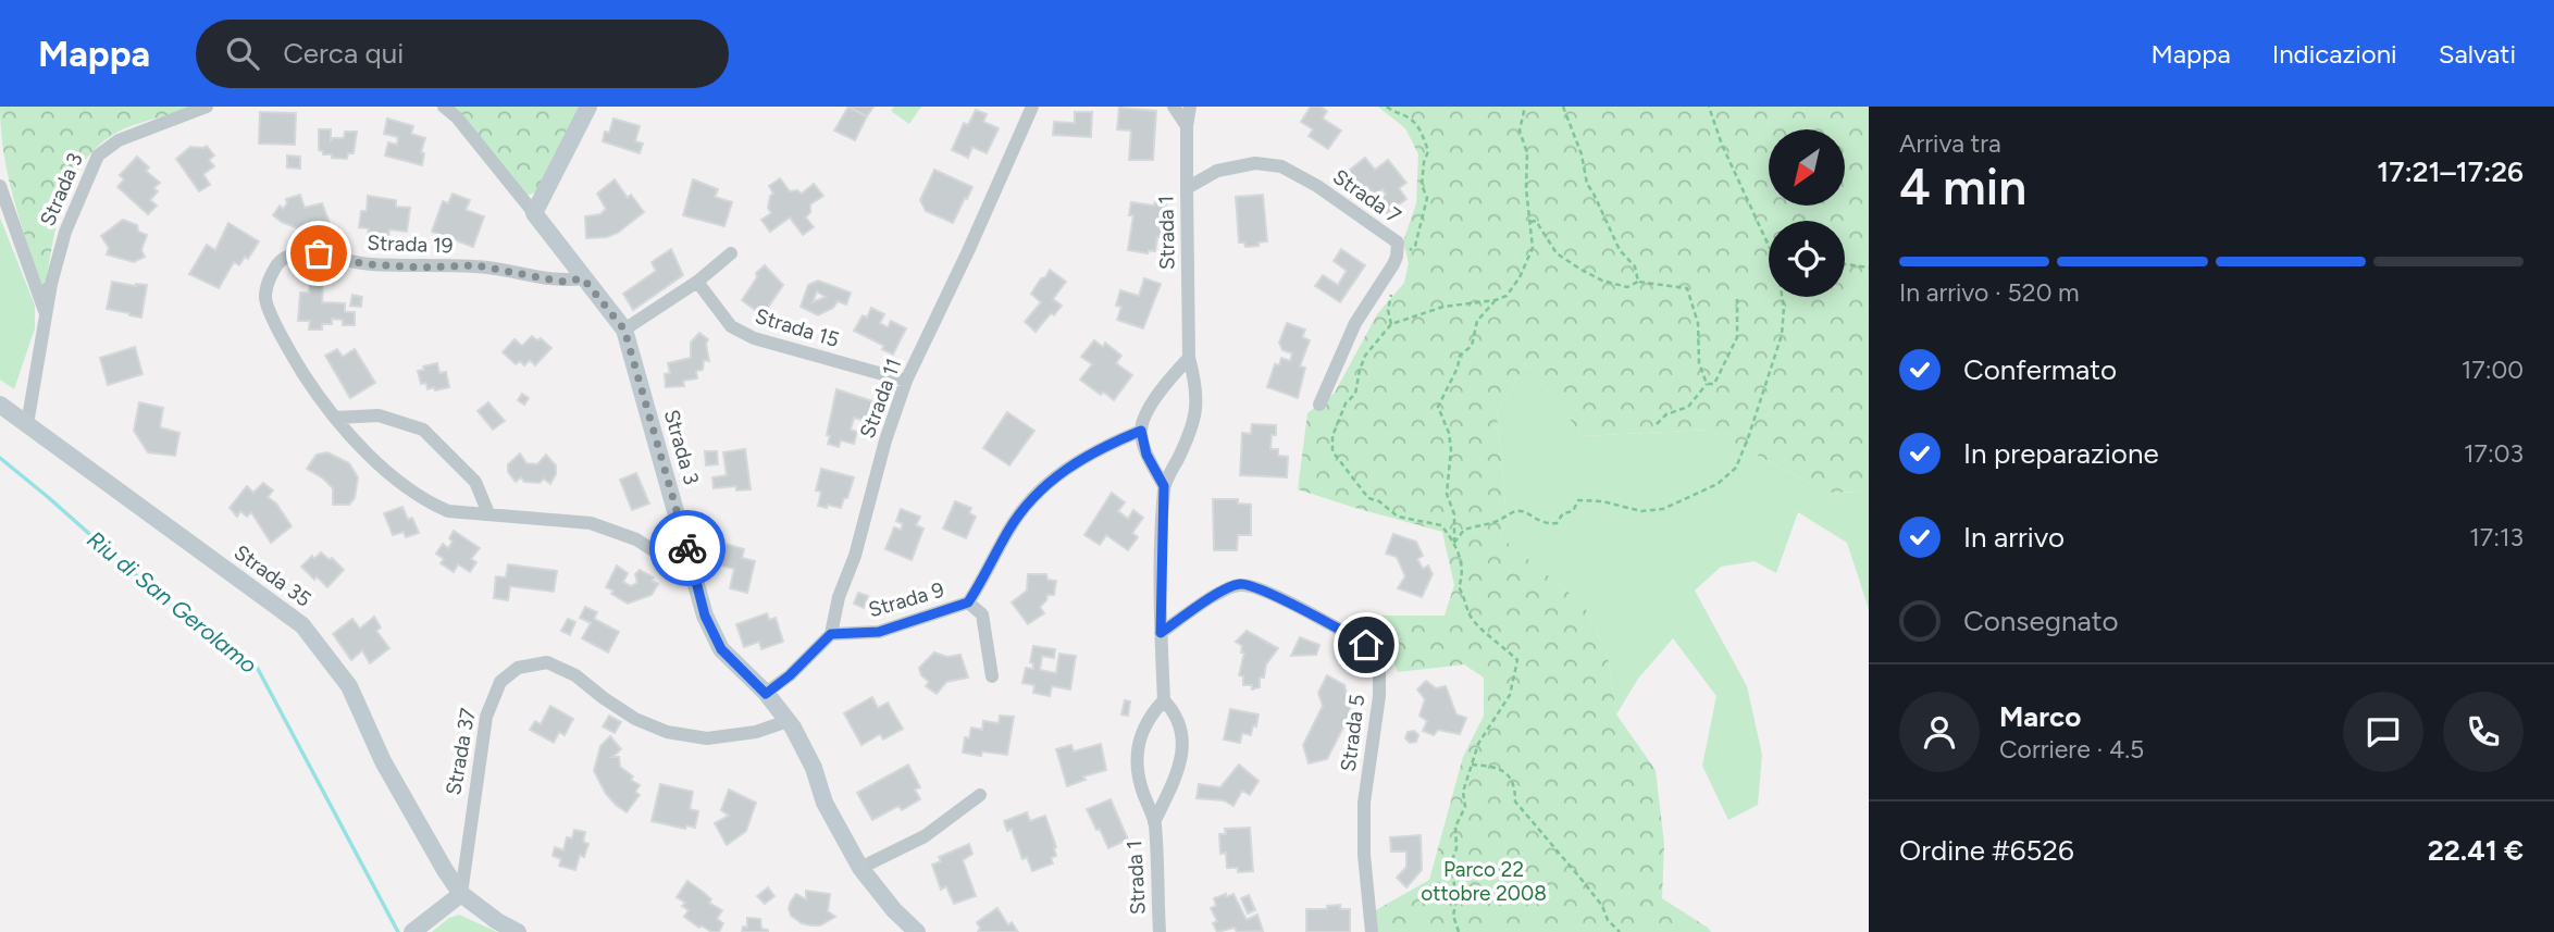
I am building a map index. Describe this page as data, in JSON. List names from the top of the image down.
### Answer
{
  "streets": {
    "street": [
      "Strada 3",
      "Strada 7",
      "Strada 1",
      "Strada 19",
      "Strada 15",
      "Strada 11",
      "Strada 35",
      "Strada 9",
      "Strada 5",
      "Strada 37"
    ]
  },
  "crossings": [
    ["Strada 3", "Strada 19"],
    ["Strada 3", "Strada 35"],
    ["Strada 3", "Strada 37"],
    ["Strada 7", "Strada 1"],
    ["Strada 1", "Strada 9"],
    ["Strada 1", "Strada 5"],
    ["Strada 15", "Strada 11"],
    ["Strada 11", "Strada 9"],
    ["Strada 35", "Strada 37"]
  ],
  "water": ["Riu di San Gerolamo"],
  "parks": ["Parco 22 ottobre 2008"],
  "north": "bottom left",
  "page": {
    "header": "Mappa",
    "search": "Cerca qui",
    "nav": ["Mappa", "Indicazioni", "Salvati"],
    "heading": ["4 min", "Arriva tra", "17:21–17:26"],
    "panel": [
      "Marco",
      "Corriere · 4.5",
      "Ordine #6526",
      "22.41 €"
    ],
    "bar": "In arrivo · 520 m",
    "list": [
      ["Confermato", "17:00"],
      ["In preparazione", "17:03"],
      ["In arrivo", "17:13"],
      "Consegnato"
    ]
  }
}
